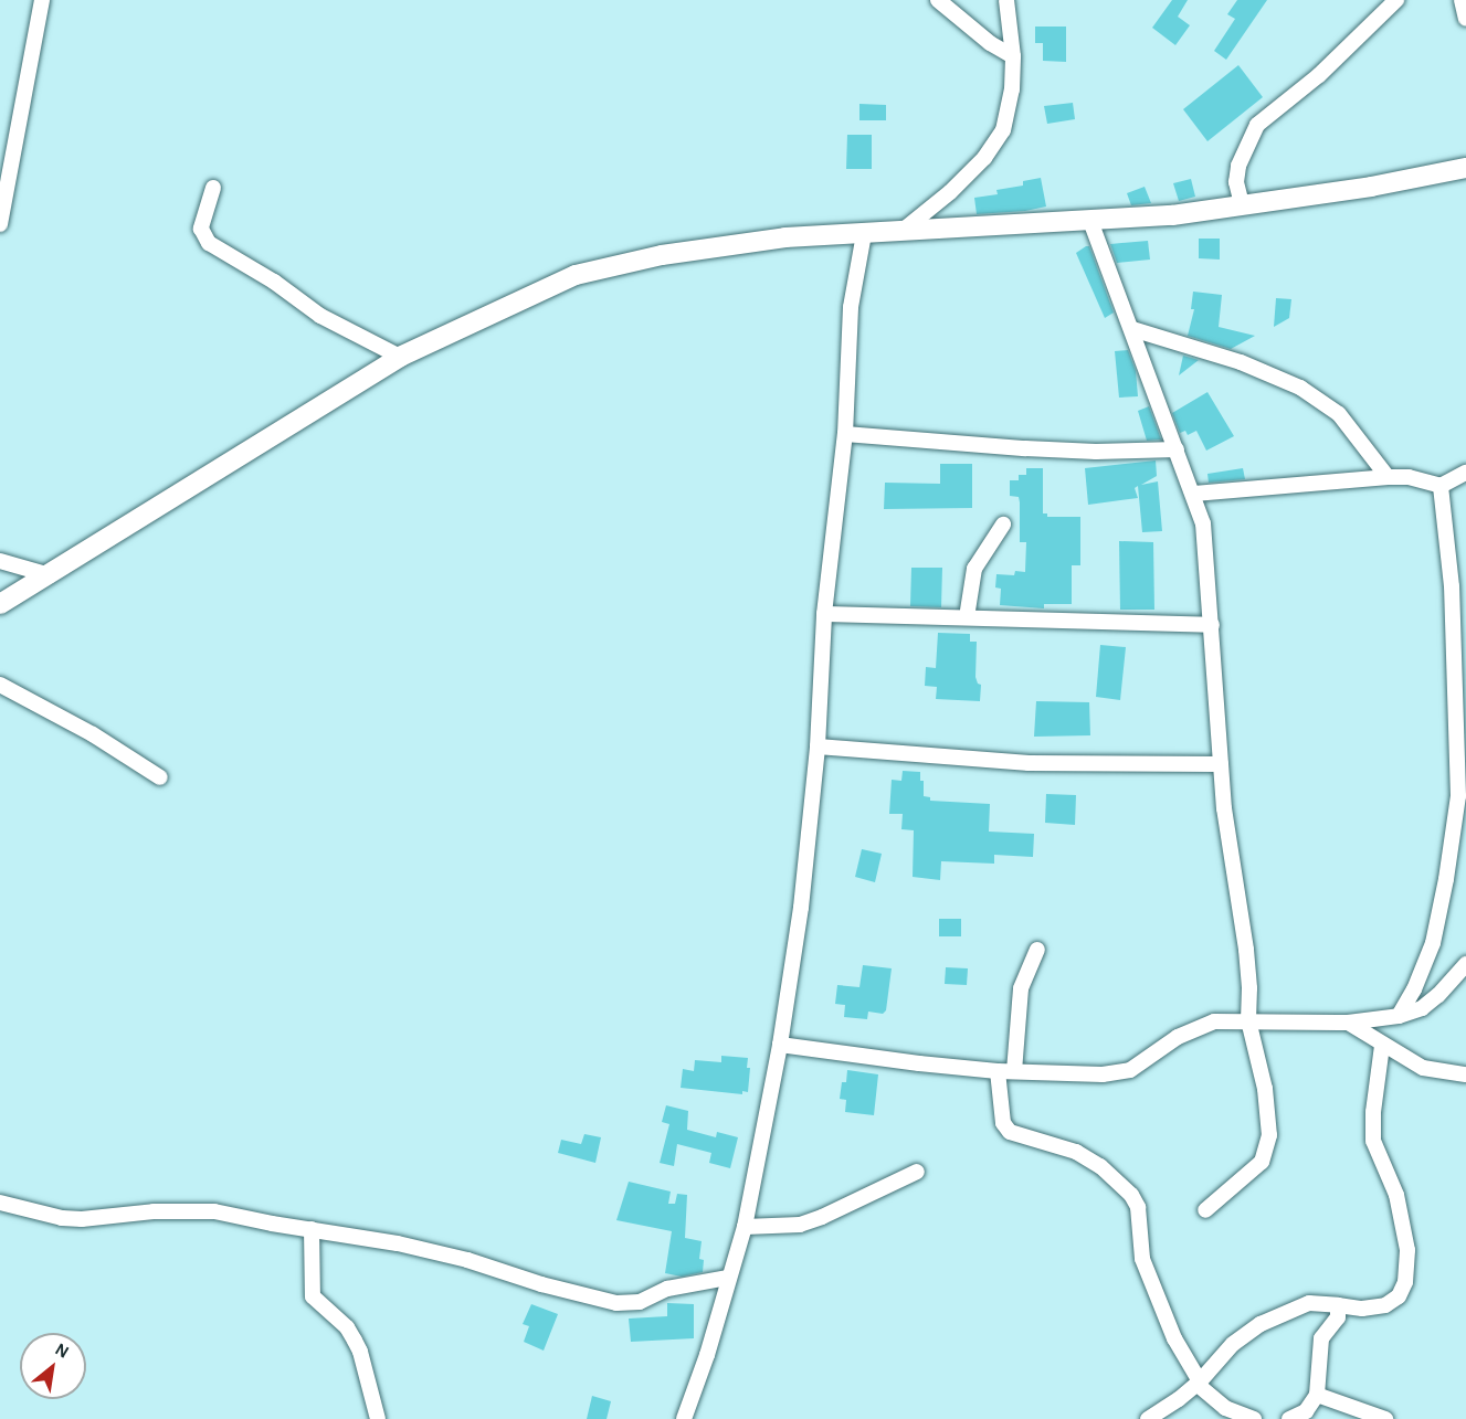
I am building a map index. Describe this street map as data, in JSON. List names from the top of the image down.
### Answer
{
  "north": "top right"
}
